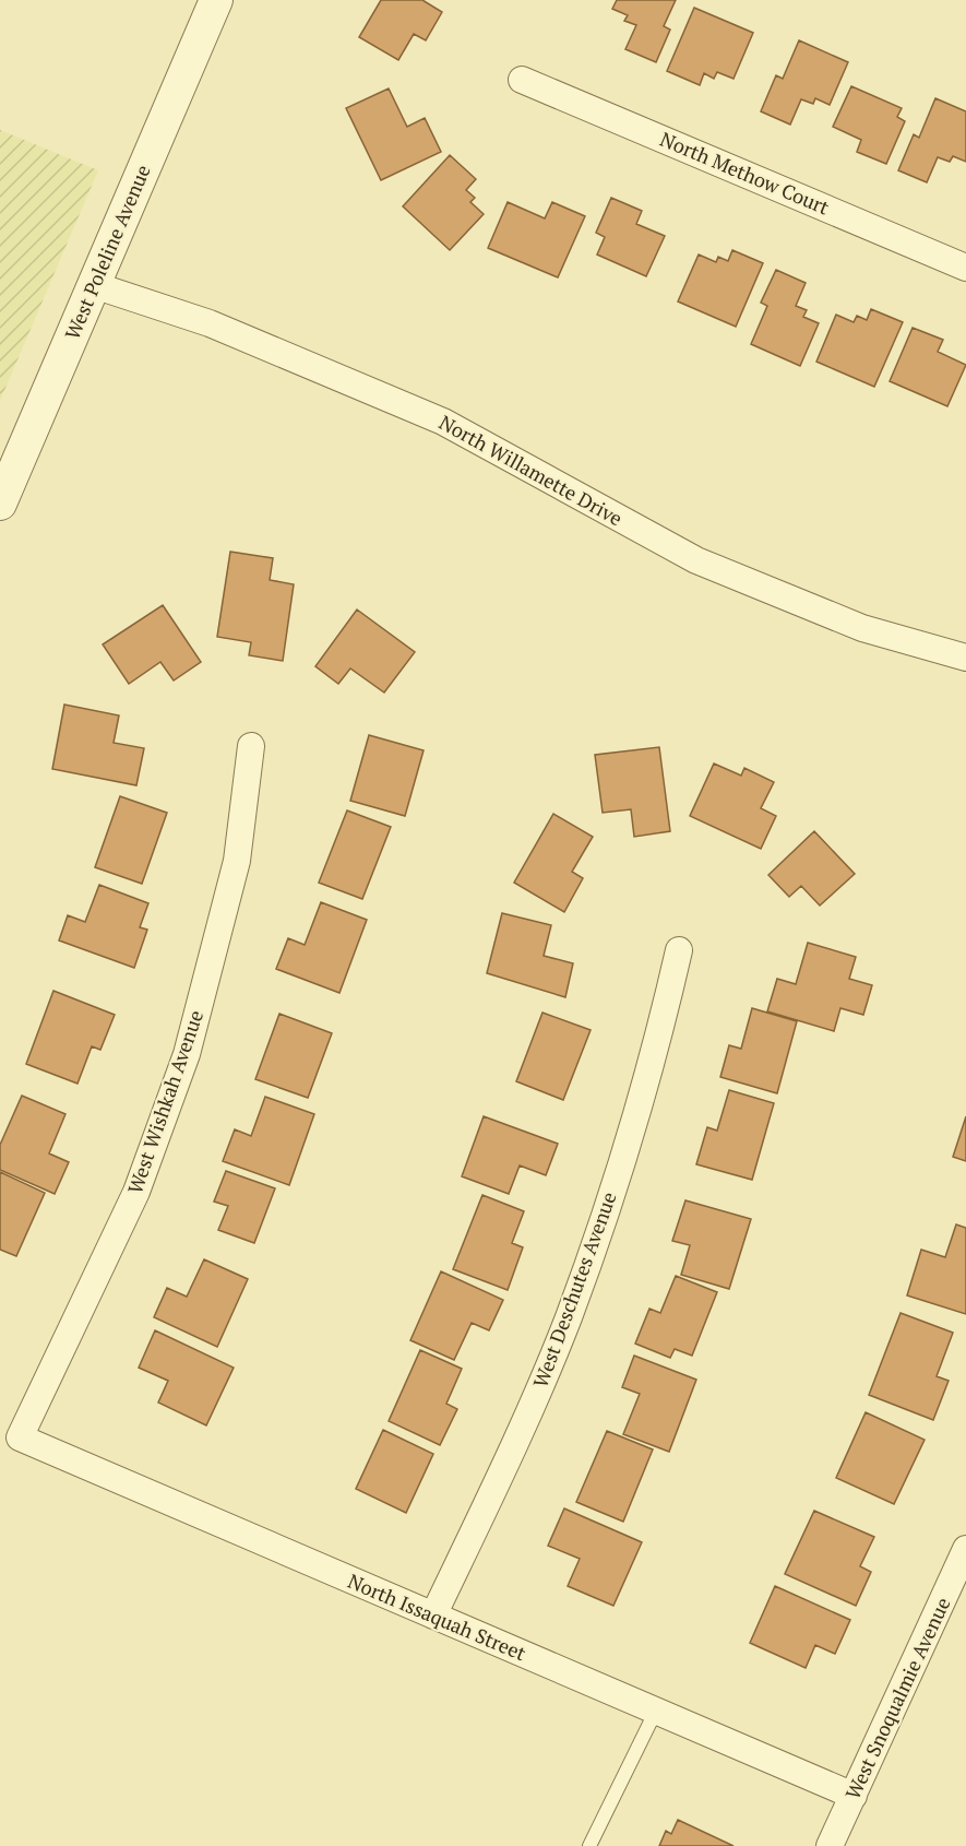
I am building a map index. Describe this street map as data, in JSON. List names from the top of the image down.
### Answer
{
  "streets": {
    "street": [
      "North Methow Court",
      "West Poleline Avenue",
      "North Willamette Drive",
      "West Wishkah Avenue",
      "West Deschutes Avenue",
      "North Issaquah Street",
      "West Snoqualmie Avenue"
    ]
  },
  "crossings": [
    ["West Poleline Avenue", "North Willamette Drive"],
    ["West Wishkah Avenue", "North Issaquah Street"],
    ["West Deschutes Avenue", "North Issaquah Street"],
    ["North Issaquah Street", "West Snoqualmie Avenue"]
  ]
}
